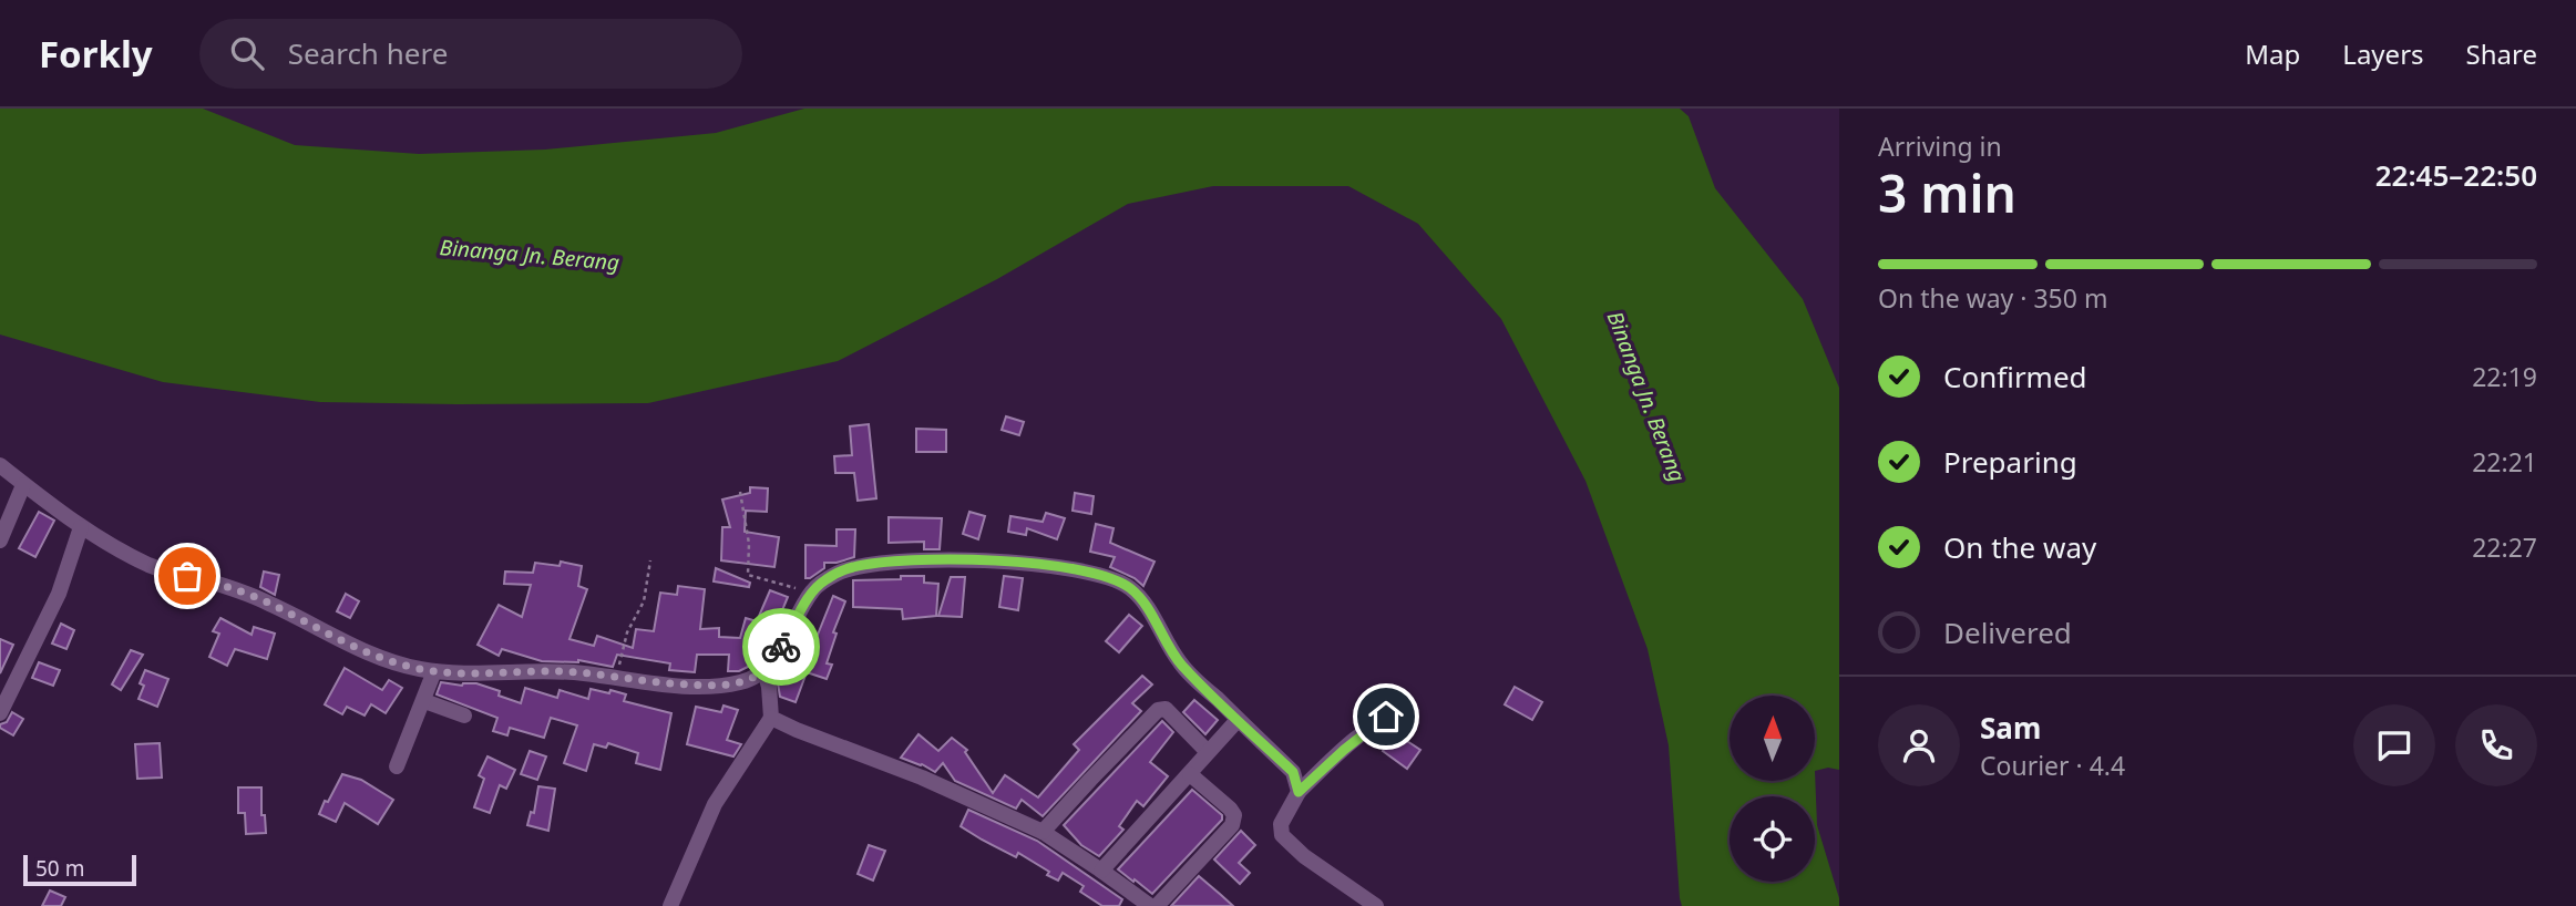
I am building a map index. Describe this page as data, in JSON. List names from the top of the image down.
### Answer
{
  "water": ["Binanga Jn. Berang"],
  "scale_bar": "50 m",
  "north": "top",
  "page": {
    "header": "Forkly",
    "search": "Search here",
    "nav": ["Map", "Layers", "Share"],
    "heading": ["3 min", "Arriving in", "22:45–22:50"],
    "panel": ["Sam", "Courier · 4.4"],
    "bar": "On the way · 350 m",
    "list": [
      ["Confirmed", "22:19"],
      ["Preparing", "22:21"],
      ["On the way", "22:27"],
      "Delivered"
    ],
    "scale": "50 m"
  }
}
